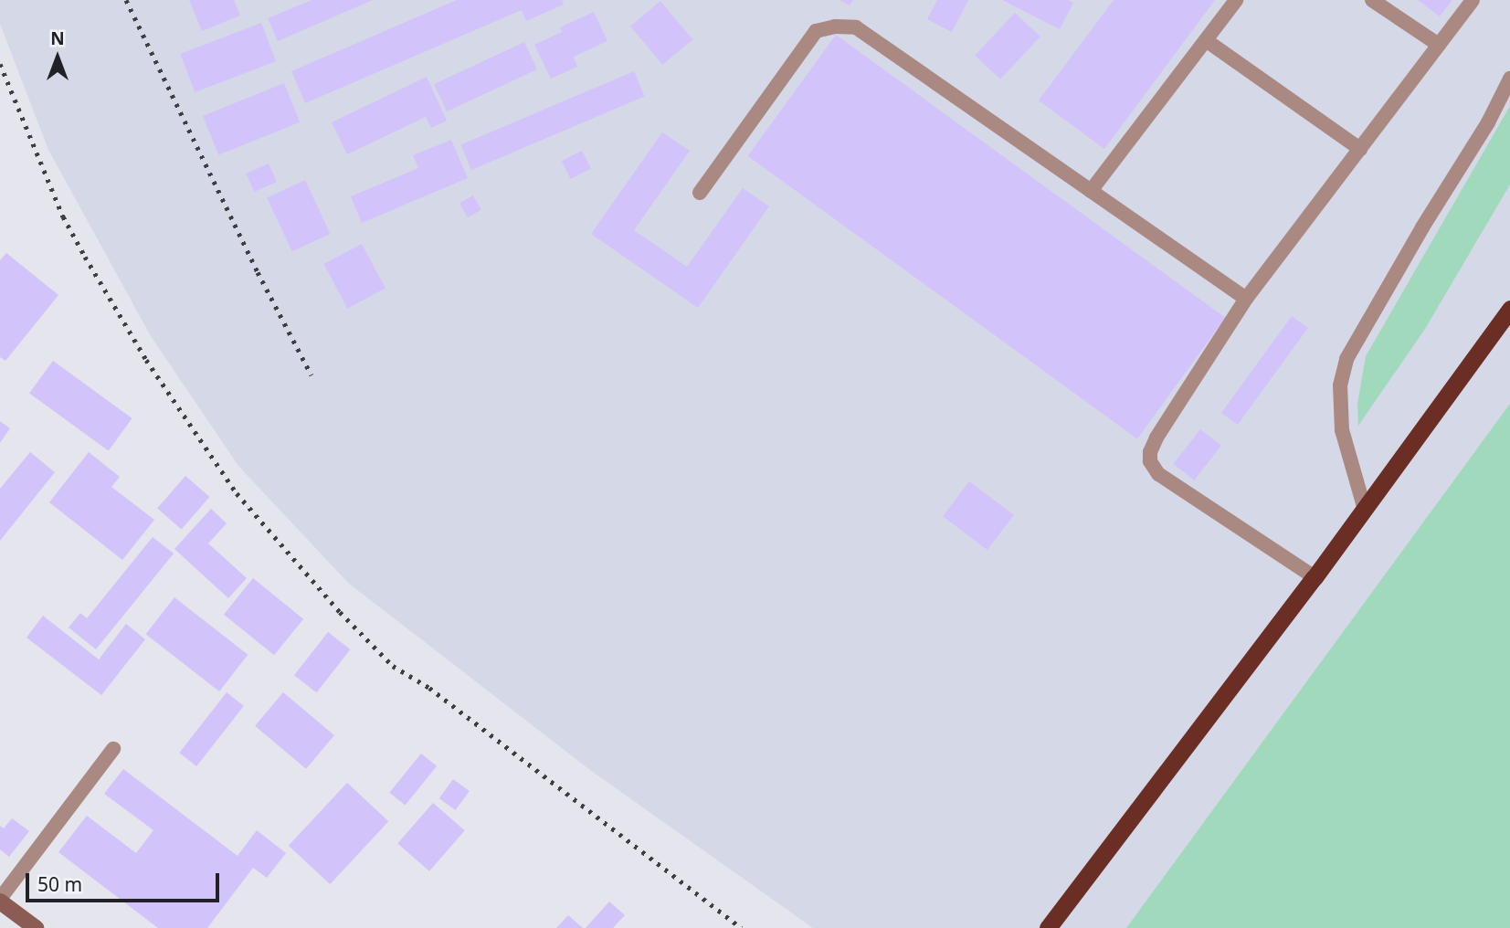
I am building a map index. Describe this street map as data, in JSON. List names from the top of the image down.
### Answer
{
  "scale_bar": "50 m",
  "north": "top"
}
